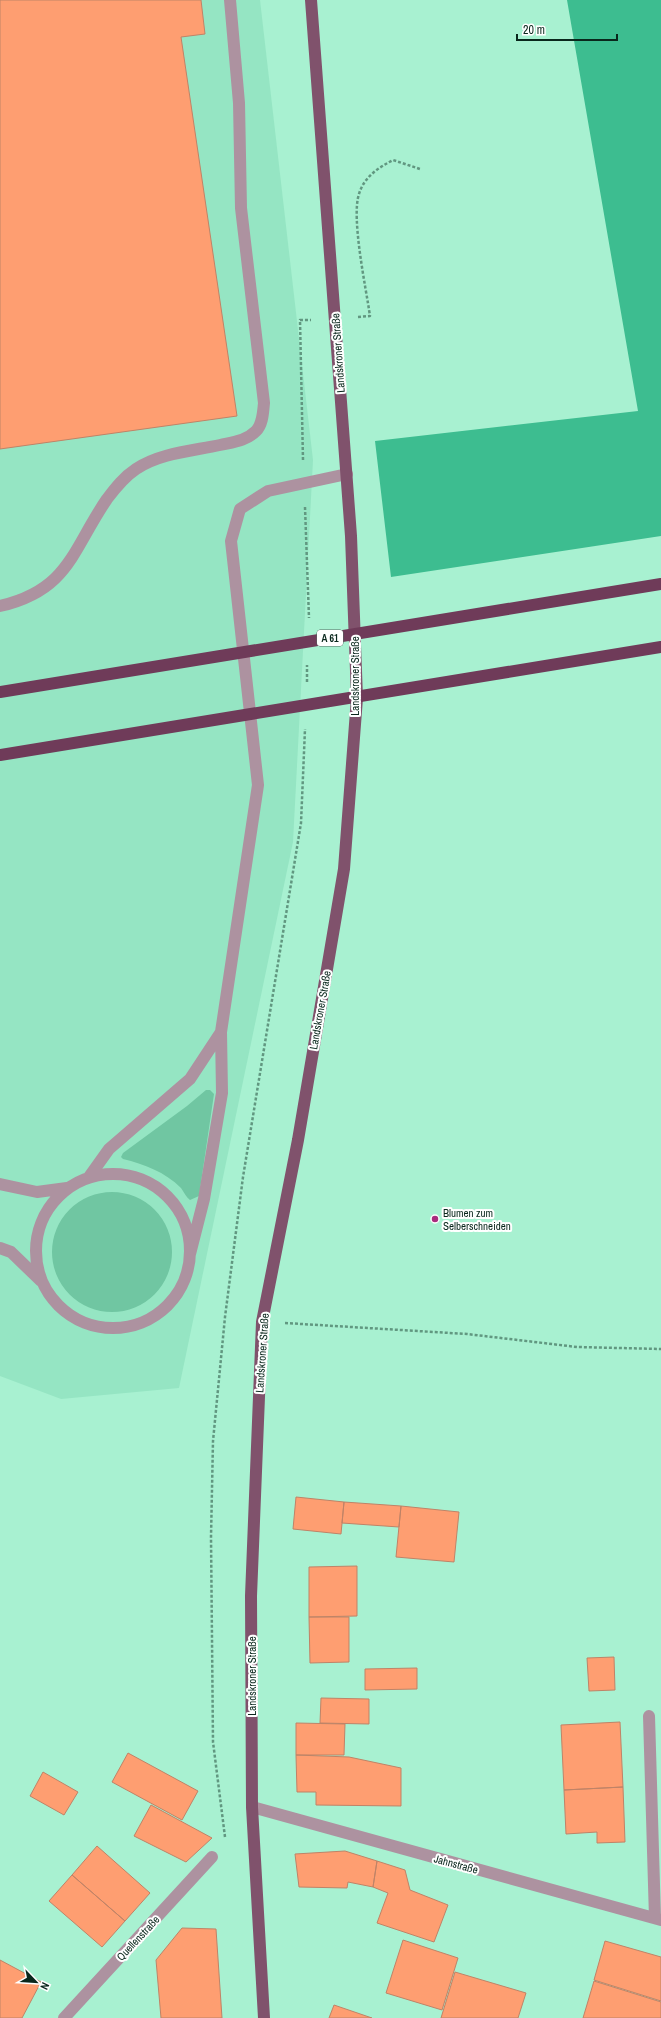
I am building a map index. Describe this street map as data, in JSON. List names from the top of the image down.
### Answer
{
  "streets": {
    "highway": ["A 61"],
    "main road": ["Landskroner Straße"],
    "street": ["Jahnstraße", "Quellenstraße"]
  },
  "crossings": [
    ["Landskroner Straße", "Jahnstraße"]
  ],
  "places": ["Blumen zum Selberschneiden"],
  "scale_bar": "20 m",
  "north": "bottom right"
}
